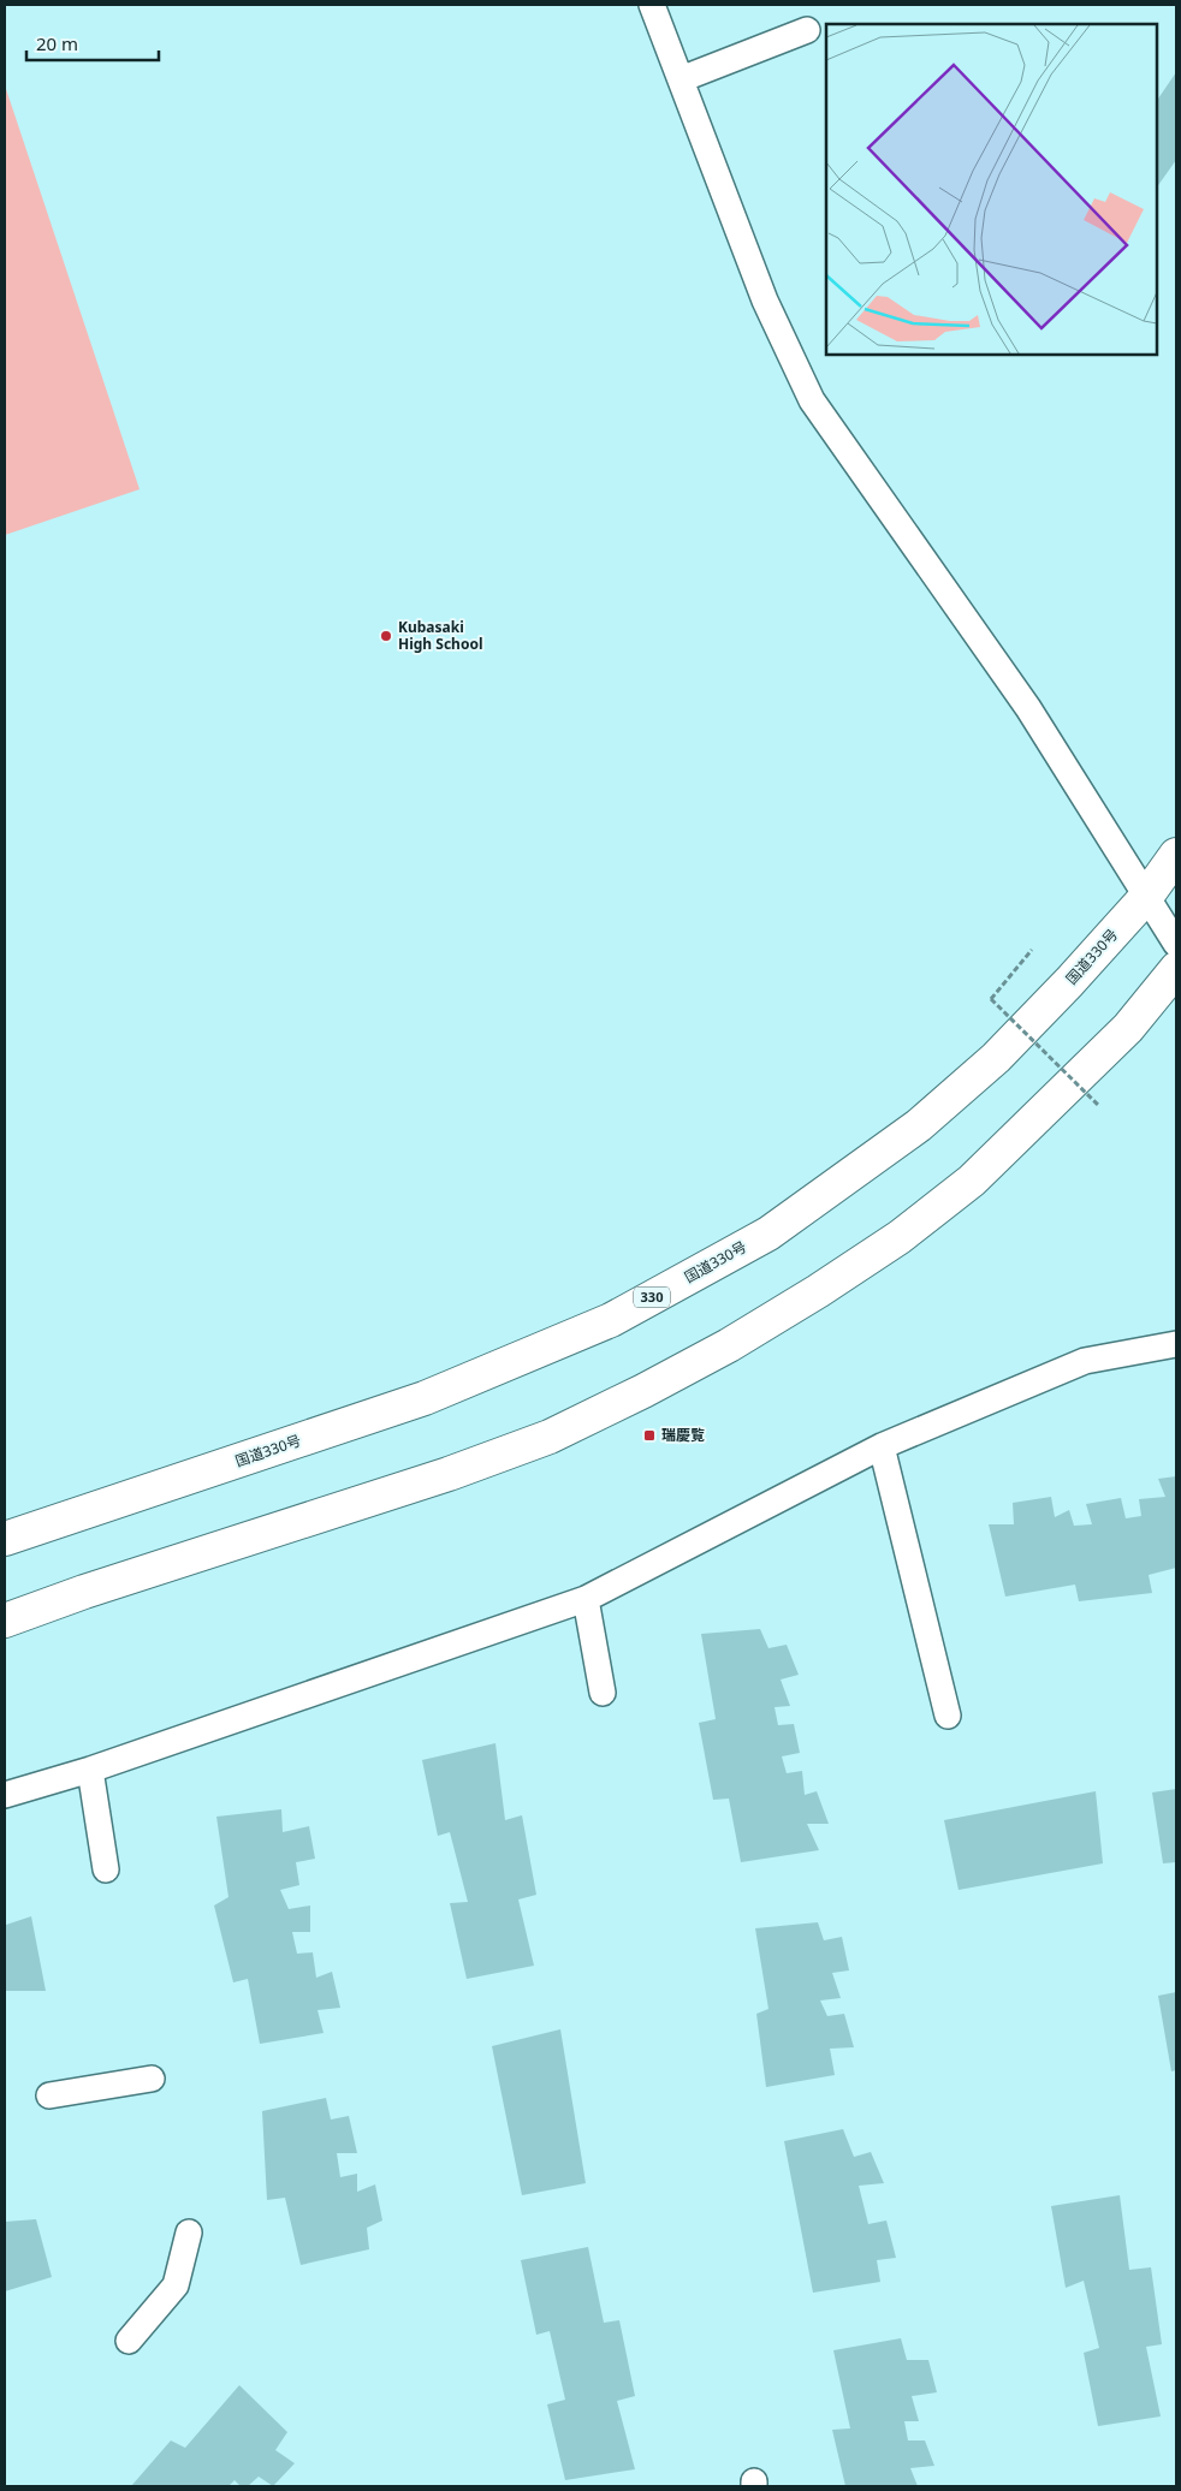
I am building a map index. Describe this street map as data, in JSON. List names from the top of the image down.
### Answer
{
  "streets": {
    "highway": ["国道330号", "330"]
  },
  "places": {
    "other": ["Kubasaki High School"],
    "transit": ["瑞慶覧"]
  },
  "scale_bar": "20 m"
}
